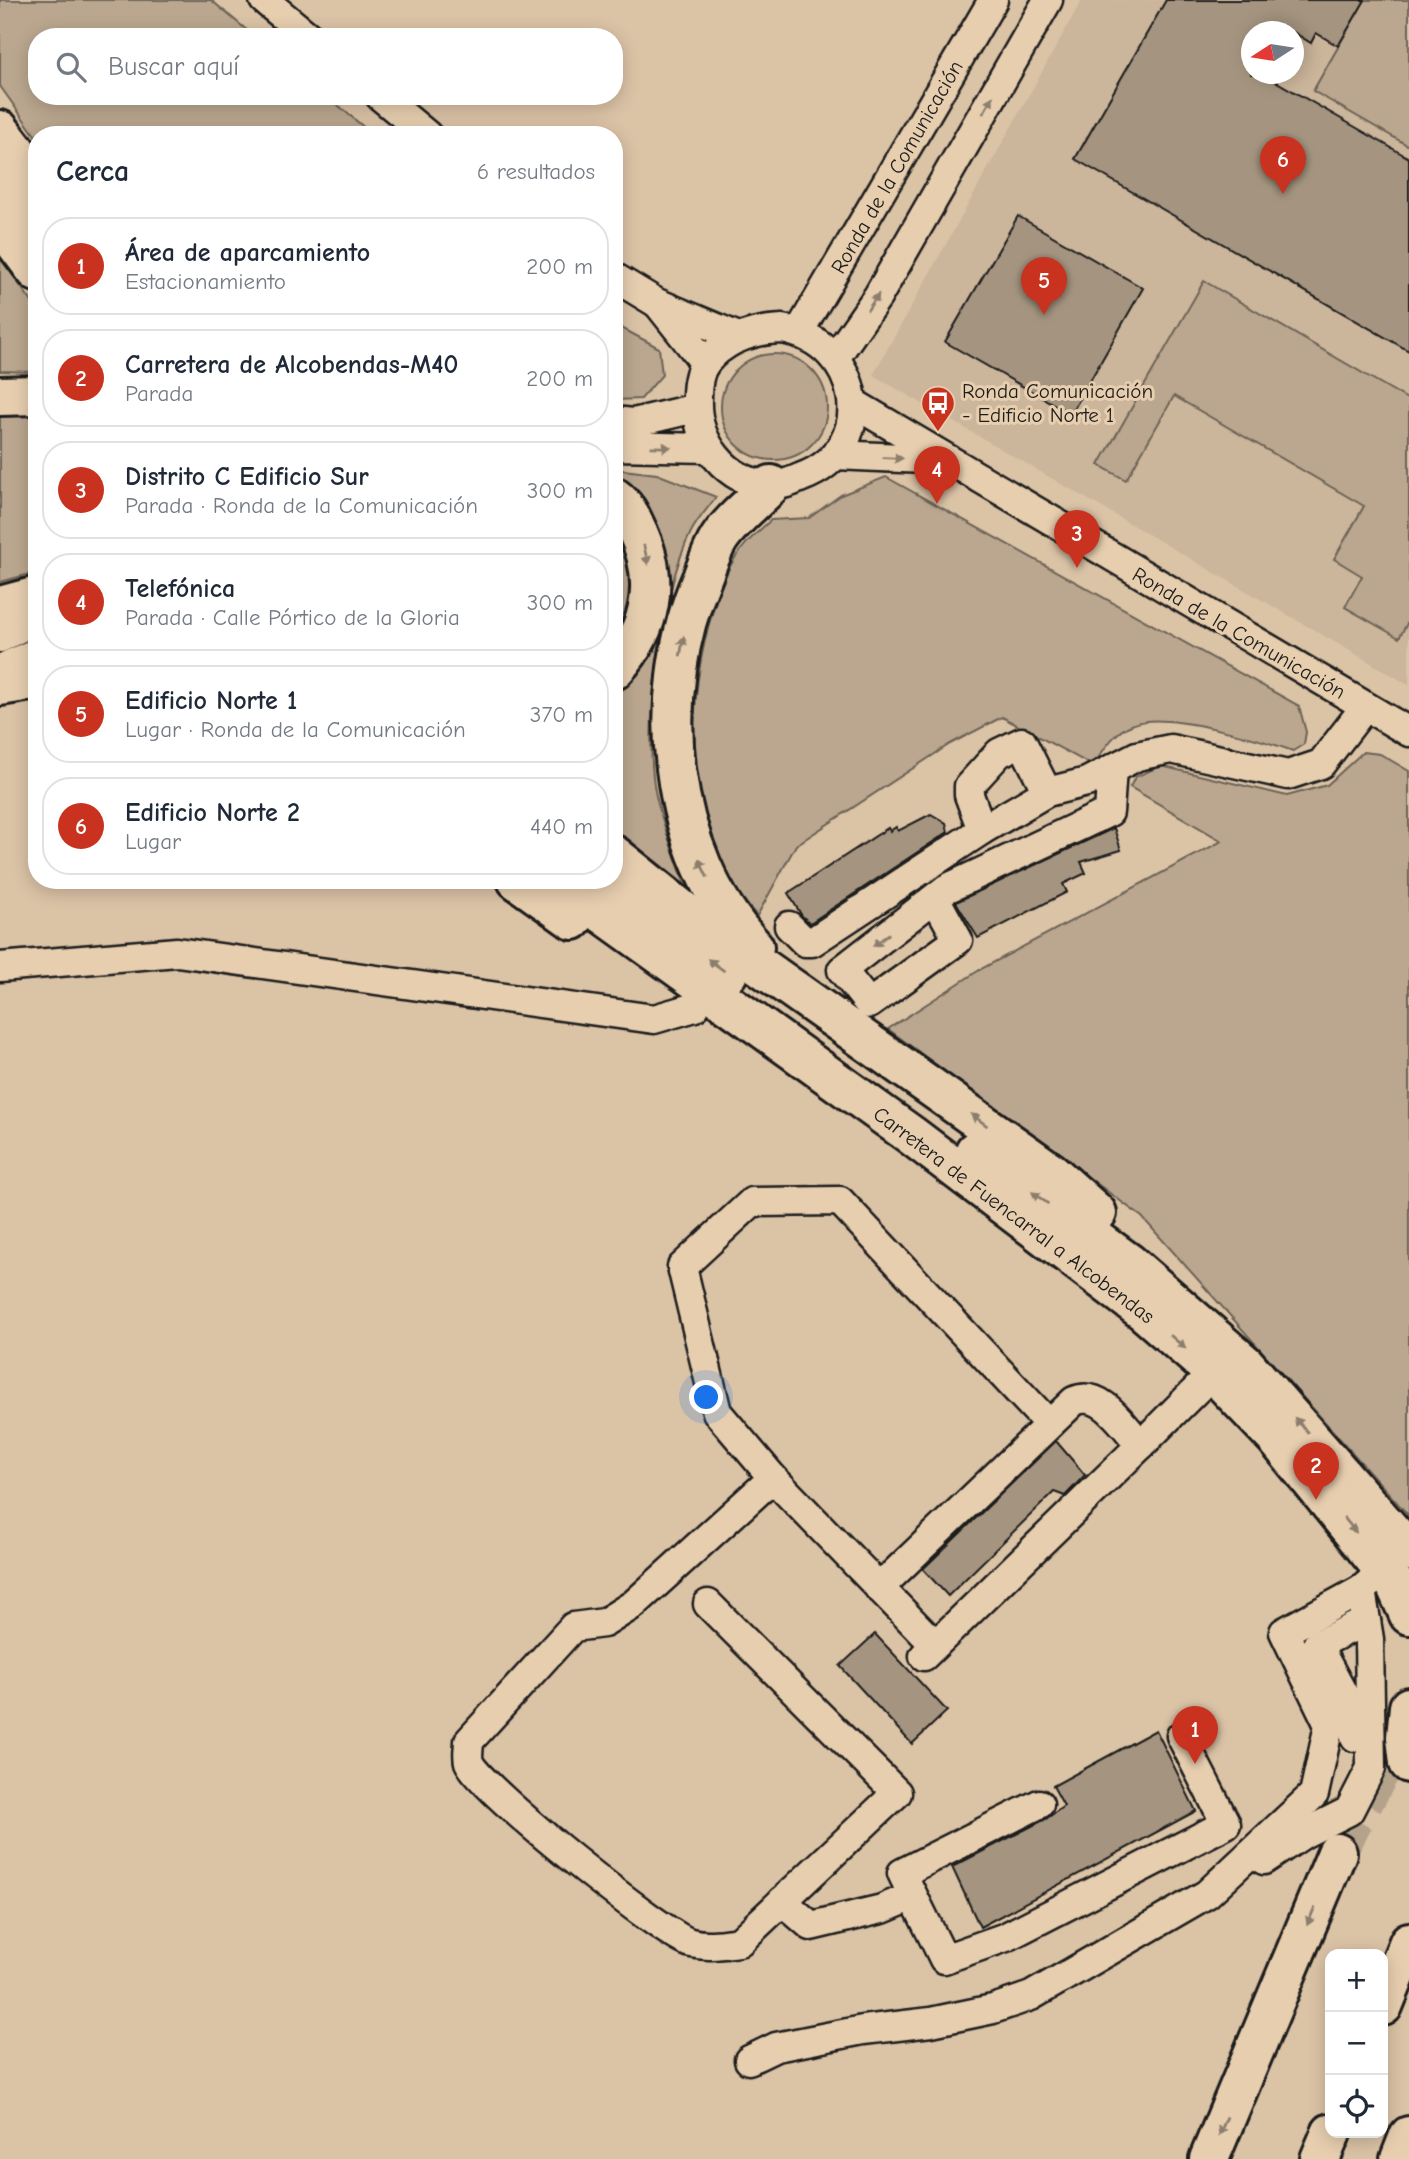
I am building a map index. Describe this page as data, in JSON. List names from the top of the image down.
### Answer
{
  "streets": {
    "highway": ["Carretera de Fuencarral a Alcobendas"],
    "street": ["Ronda de la Comunicación"]
  },
  "places": {
    "bus stop": ["Ronda Comunicación - Edificio Norte 1"]
  },
  "north": "left",
  "page": {
    "search": "Buscar aquí",
    "heading": ["Cerca", "6 resultados"],
    "pins": [
      "6",
      "5",
      "4",
      "3",
      "2",
      "1"
    ],
    "list": [
      {
        "mark": "1",
        "name": "Área de aparcamiento",
        "note": "Estacionamiento",
        "value": "200 m"
      },
      {
        "mark": "2",
        "name": "Carretera de Alcobendas-M40",
        "note": "Parada",
        "value": "200 m"
      },
      {
        "mark": "3",
        "name": "Distrito C Edificio Sur",
        "note": "Parada · Ronda de la Comunicación",
        "value": "300 m"
      },
      {
        "mark": "4",
        "name": "Telefónica",
        "note": "Parada · Calle Pórtico de la Gloria",
        "value": "300 m"
      },
      {
        "mark": "5",
        "name": "Edificio Norte 1",
        "note": "Lugar · Ronda de la Comunicación",
        "value": "370 m"
      },
      {
        "mark": "6",
        "name": "Edificio Norte 2",
        "note": "Lugar",
        "value": "440 m"
      }
    ],
    "map_buttons": ["+", "−"]
  }
}
